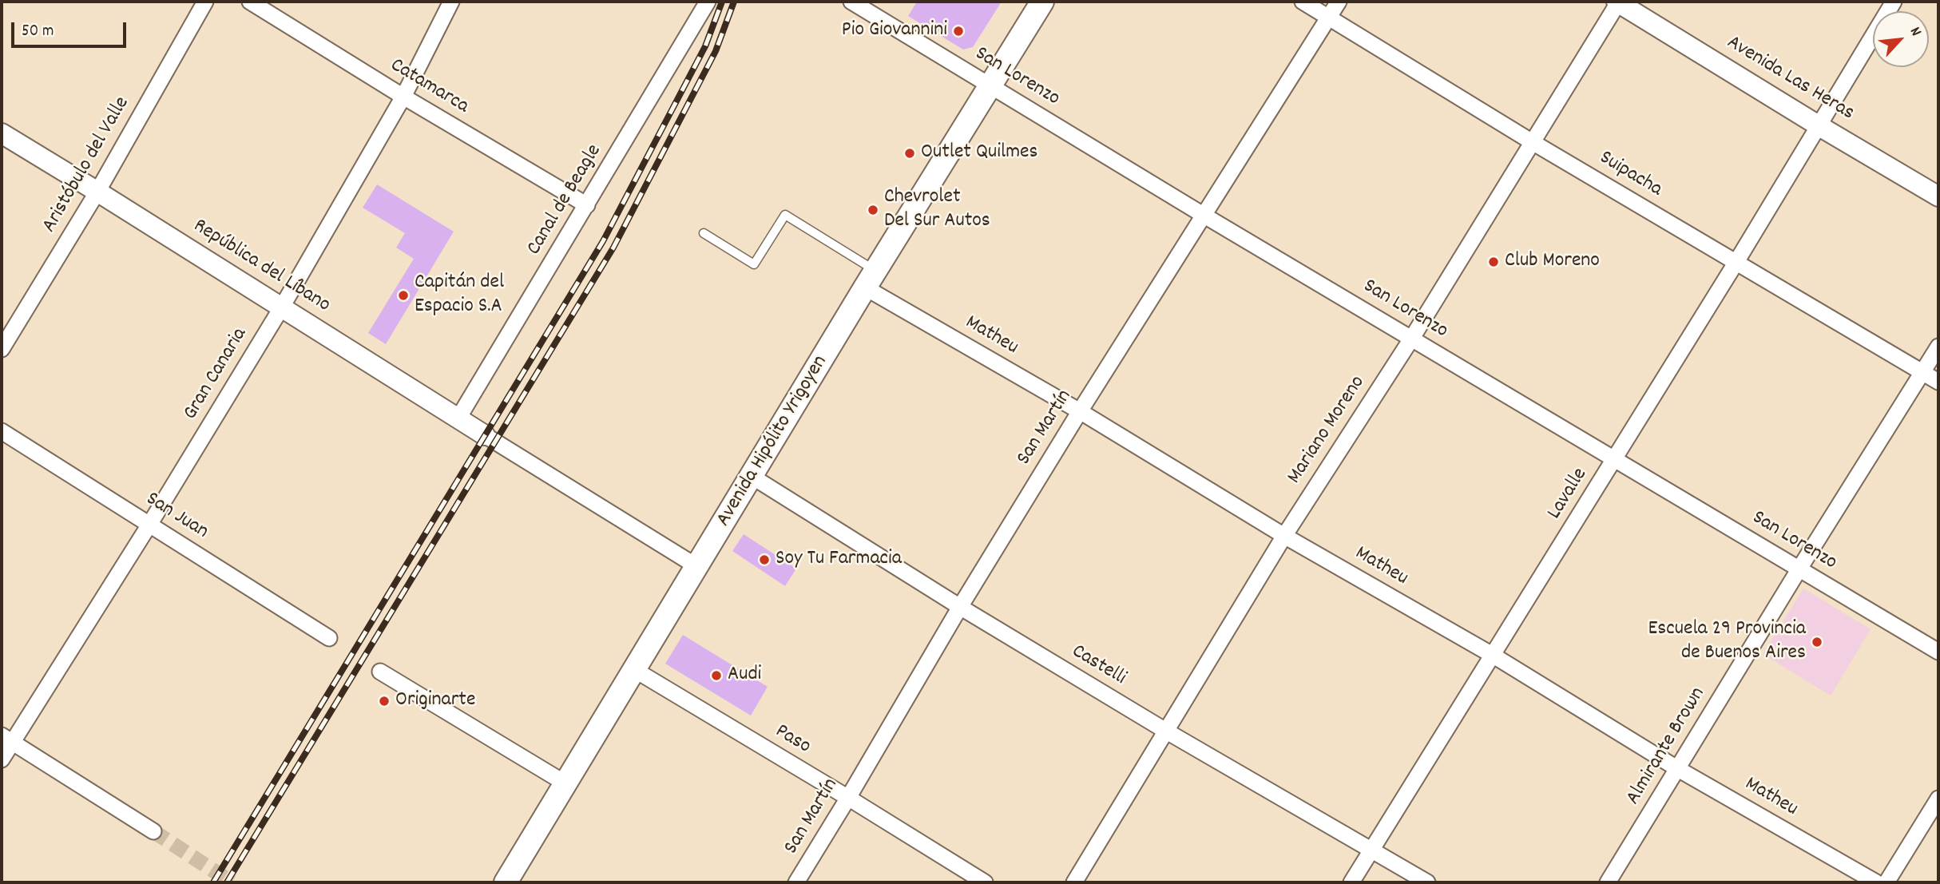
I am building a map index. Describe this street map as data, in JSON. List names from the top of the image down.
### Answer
{
  "streets": {
    "main road": ["Avenida Hipólito Yrigoyen"],
    "street": [
      "San Lorenzo",
      "Avenida Las Heras",
      "Catamarca",
      "Aristóbulo del Valle",
      "Suipacha",
      "Canal de Beagle",
      "República del Líbano",
      "Matheu",
      "Gran Canaria",
      "San Martín",
      "Mariano Moreno",
      "Lavalle",
      "San Juan",
      "Castelli",
      "Paso",
      "Almirante Brown"
    ]
  },
  "crossings": [
    ["San Lorenzo", "San Martín"],
    ["San Lorenzo", "Mariano Moreno"],
    ["San Lorenzo", "Avenida Hipólito Yrigoyen"],
    ["San Lorenzo", "Lavalle"],
    ["San Lorenzo", "Almirante Brown"],
    ["Avenida Las Heras", "Mariano Moreno"],
    ["Avenida Las Heras", "Lavalle"],
    ["Catamarca", "Canal de Beagle"],
    ["Catamarca", "Gran Canaria"],
    ["Aristóbulo del Valle", "República del Líbano"],
    ["Suipacha", "San Martín"],
    ["Suipacha", "Mariano Moreno"],
    ["Suipacha", "Lavalle"],
    ["Suipacha", "Almirante Brown"],
    ["Canal de Beagle", "República del Líbano"],
    ["República del Líbano", "Gran Canaria"],
    ["Matheu", "San Martín"],
    ["Matheu", "Mariano Moreno"],
    ["Matheu", "Avenida Hipólito Yrigoyen"],
    ["Matheu", "Lavalle"],
    ["Matheu", "Almirante Brown"],
    ["Gran Canaria", "San Juan"],
    ["San Martín", "Castelli"],
    ["San Martín", "Paso"],
    ["Mariano Moreno", "Castelli"],
    ["Avenida Hipólito Yrigoyen", "Castelli"],
    ["Avenida Hipólito Yrigoyen", "Paso"],
    ["Lavalle", "Castelli"]
  ],
  "places": [
    "Pio Giovannini",
    "Outlet Quilmes",
    "Chevrolet Del Sur Autos",
    "Club Moreno",
    "Capitán del Espacio S.A",
    "Soy Tu Farmacia",
    "Escuela 29 Provincia de Buenos Aires",
    "Audi",
    "Originarte"
  ],
  "scale_bar": "50 m",
  "north": "top right"
}
